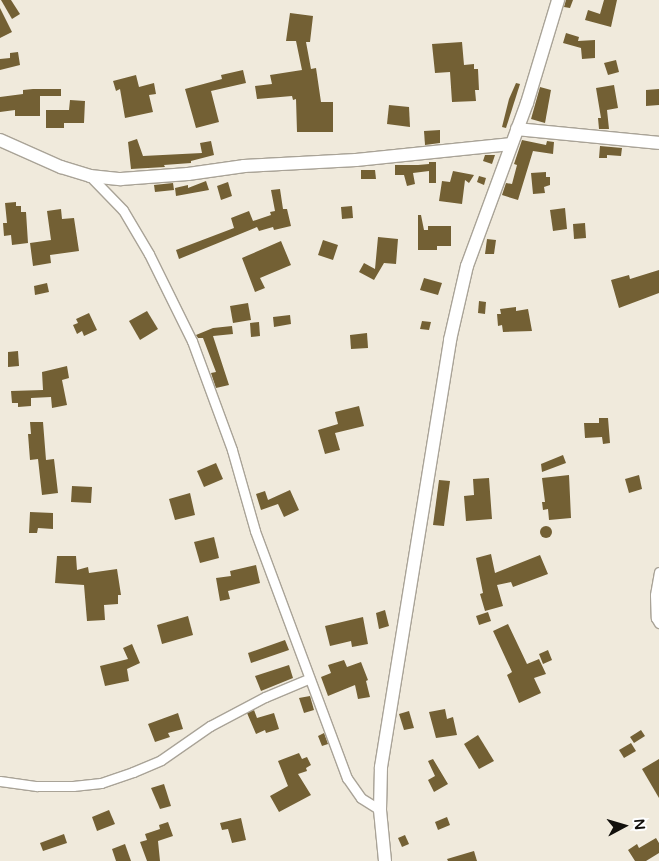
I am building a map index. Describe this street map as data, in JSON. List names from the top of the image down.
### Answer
{
  "north": "right"
}
